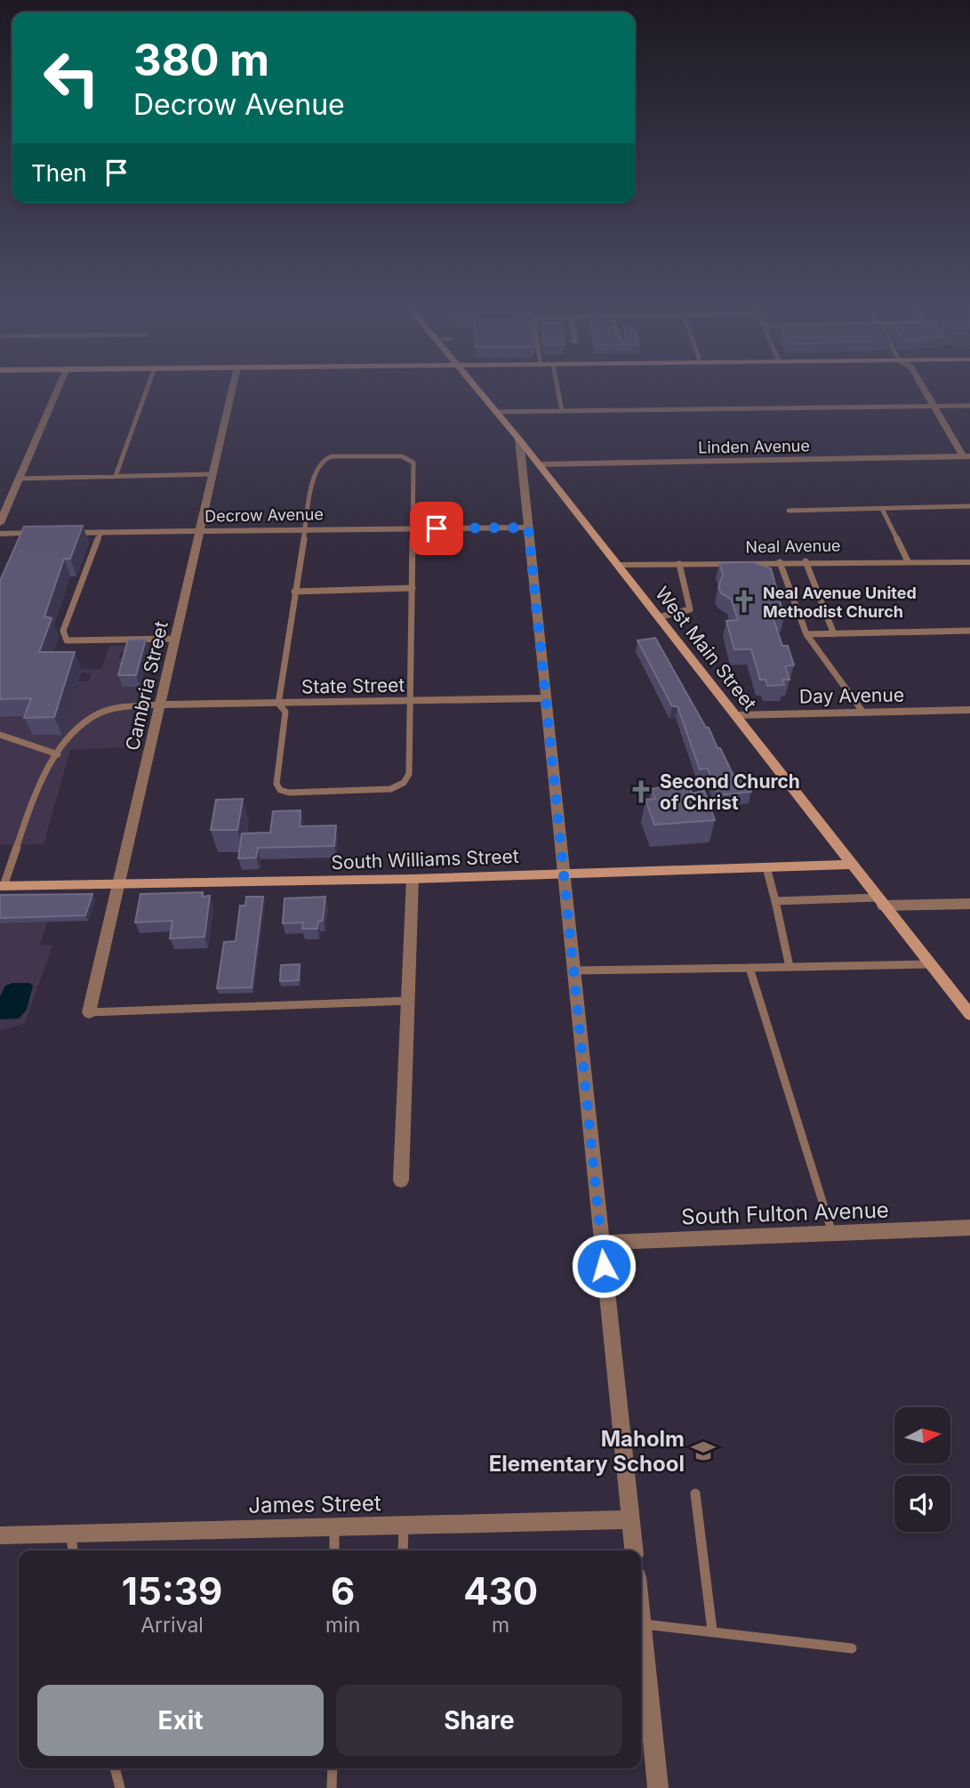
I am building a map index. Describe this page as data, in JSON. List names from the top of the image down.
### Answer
{
  "streets": {
    "main road": ["West Main Street", "South Williams Street"],
    "street": [
      "Linden Avenue",
      "Decrow Avenue",
      "Neal Avenue",
      "Cambria Street",
      "State Street",
      "Day Avenue",
      "South Fulton Avenue",
      "James Street"
    ]
  },
  "crossings": [
    ["Linden Avenue", "West Main Street"],
    ["Decrow Avenue", "Cambria Street"],
    ["Neal Avenue", "West Main Street"],
    ["West Main Street", "Day Avenue"],
    ["West Main Street", "South Williams Street"],
    ["Cambria Street", "State Street"],
    ["Cambria Street", "South Williams Street"]
  ],
  "places": {
    "church": ["Neal Avenue United Methodist Church", "Second Church of Christ"],
    "school or university": ["Maholm Elementary School"]
  },
  "north": "right",
  "page": {
    "turn": ["380 m", "Decrow Avenue"],
    "then": "Then",
    "eta": [
      "15:39",
      "Arrival",
      "6",
      "min",
      "430",
      "m"
    ],
    "buttons": ["Exit", "Share"]
  }
}
